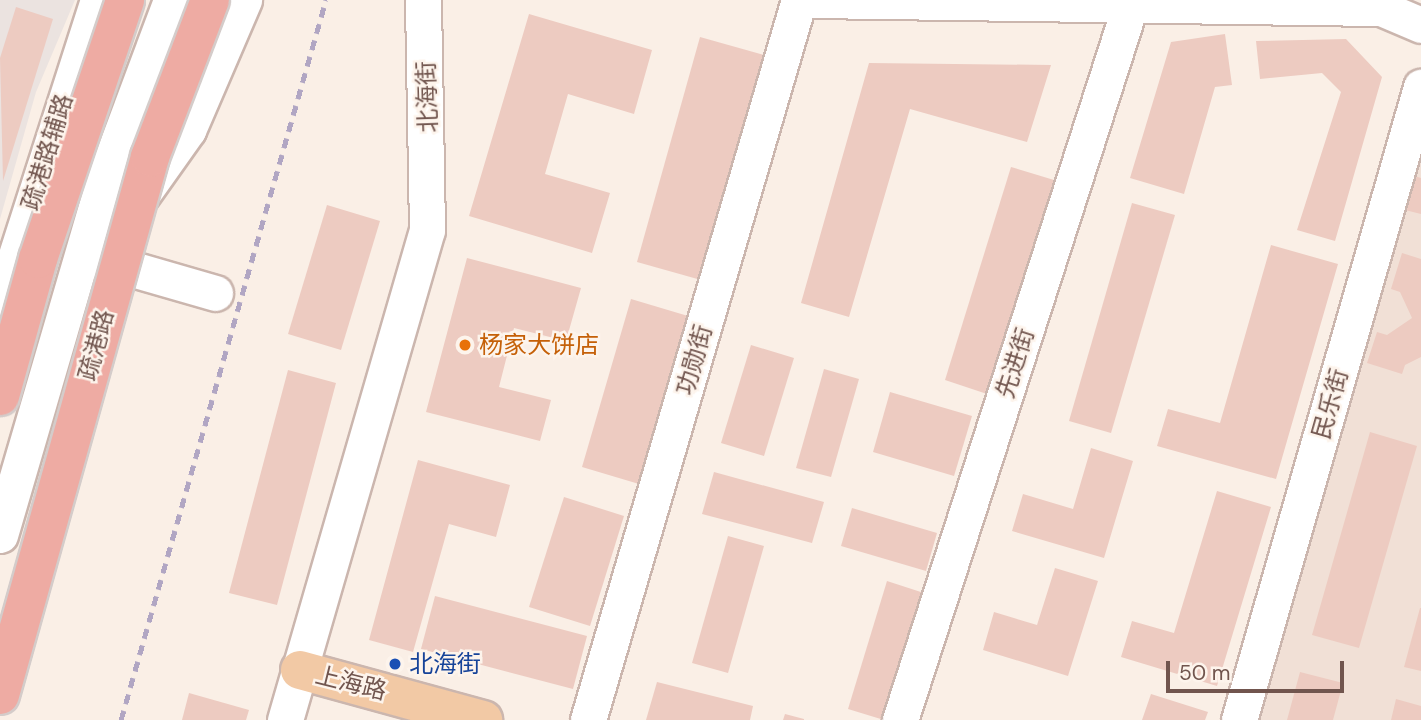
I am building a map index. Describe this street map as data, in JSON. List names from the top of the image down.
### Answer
{
  "streets": {
    "highway": ["疏港路"],
    "main road": ["上海路"],
    "street": [
      "北海街",
      "疏港路辅路",
      "功勋街",
      "先进街",
      "民乐街"
    ]
  },
  "crossings": [
    ["北海街", "上海路"]
  ],
  "places": ["杨家大饼店", "北海街"],
  "scale_bar": "50 m"
}
